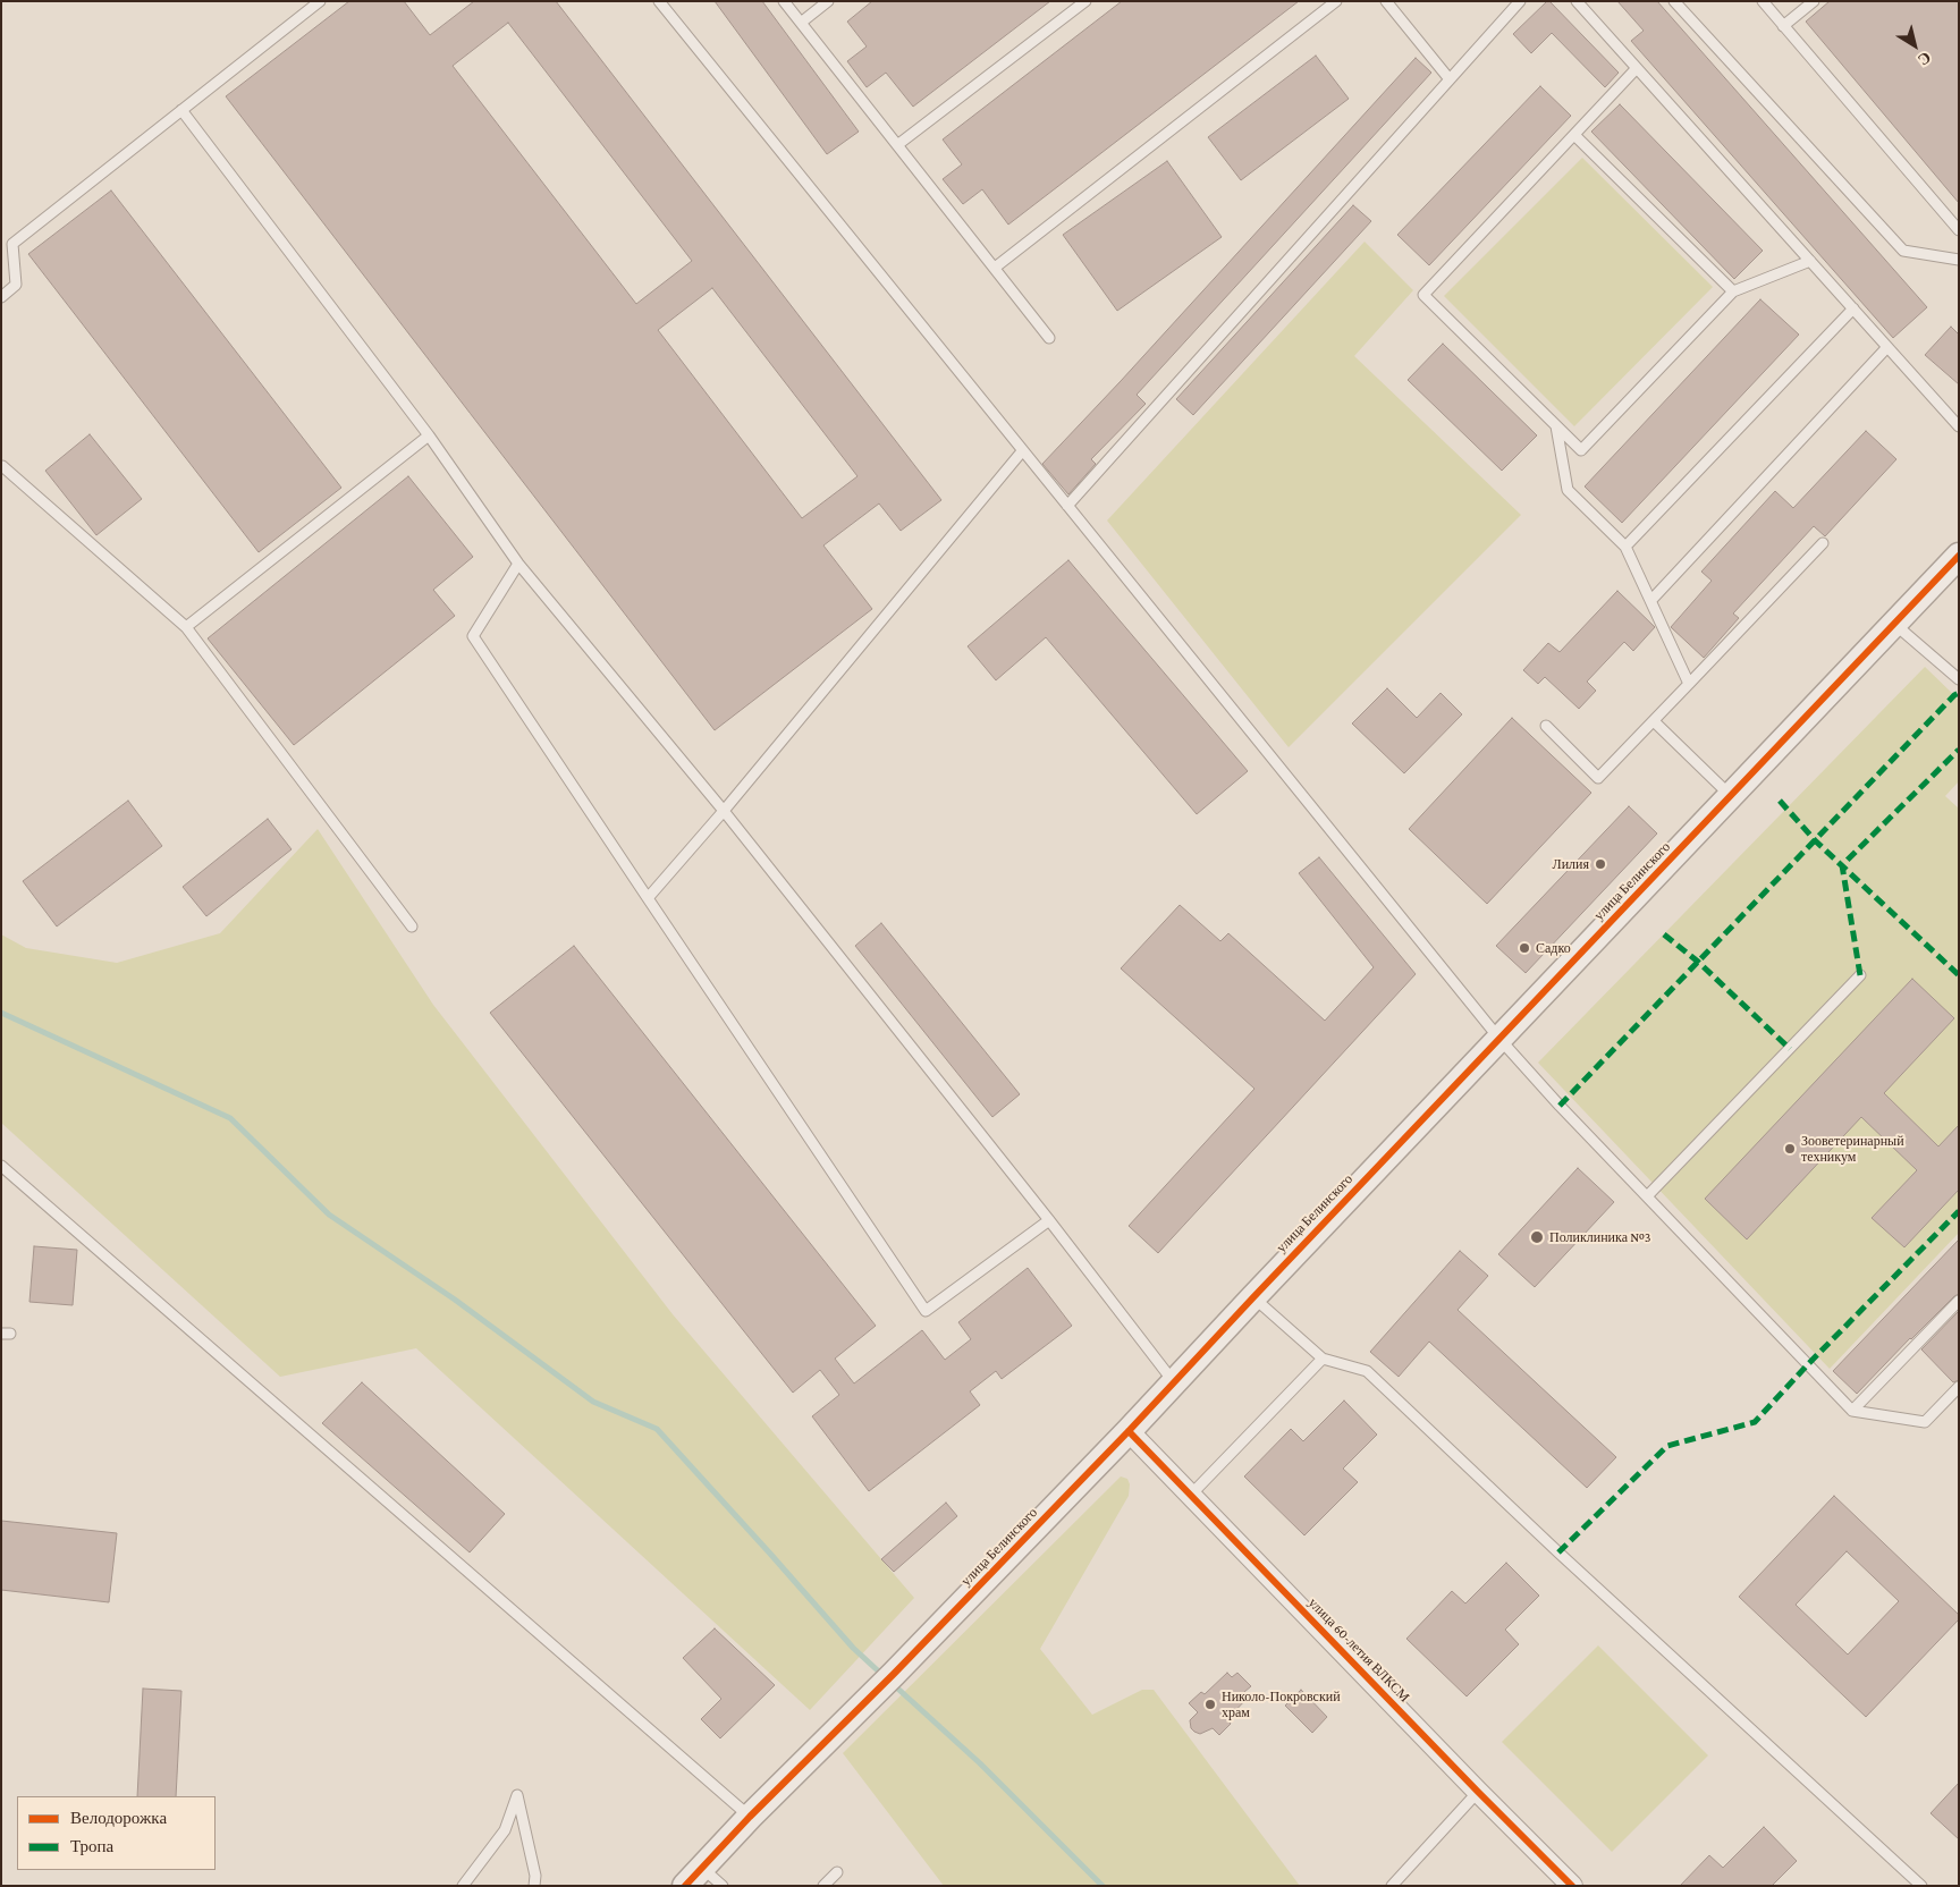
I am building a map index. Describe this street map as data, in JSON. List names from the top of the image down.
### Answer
{
  "streets": {
    "street": ["улица Белинского", "улица 60-летия ВЛКСМ"]
  },
  "crossings": [
    ["улица Белинского", "улица 60-летия ВЛКСМ"]
  ],
  "places": [
    "Лилия",
    "Садко",
    "Зооветеринарный техникум",
    "Поликлиника №3",
    "Николо-Покровский храм"
  ],
  "legend": ["Велодорожка", "Тропа"],
  "north": "bottom right"
}
